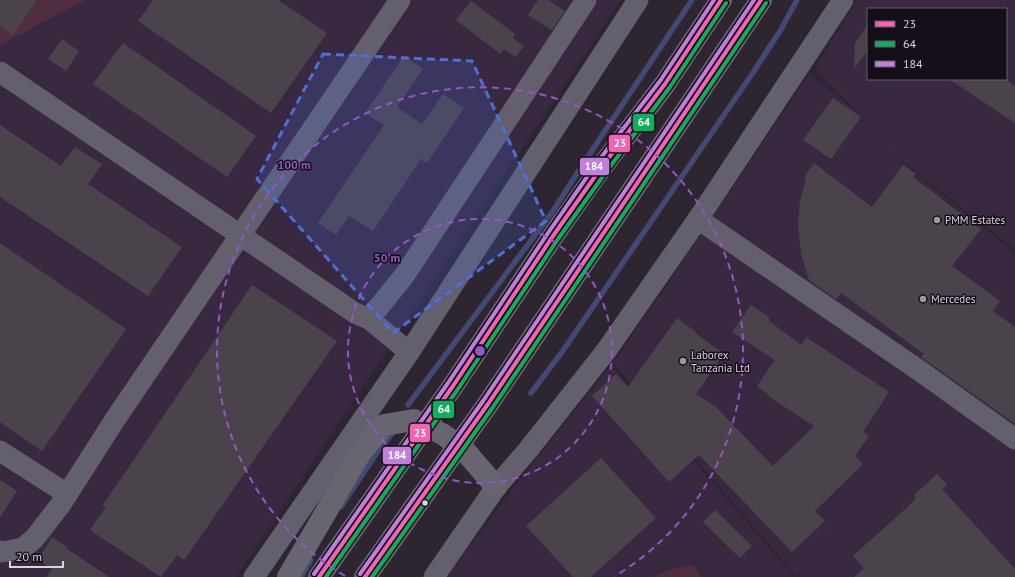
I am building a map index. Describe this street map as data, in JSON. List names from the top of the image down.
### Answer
{
  "places": ["PMM Estates", "Mercedes", "Laborex Tanzania Ltd"],
  "lines": ["transit line 23", "transit line 184", "transit line 64"],
  "legend": ["23", "64", "184"],
  "scale_bar": "20 m",
  "rings": ["100 m", "50 m"]
}
